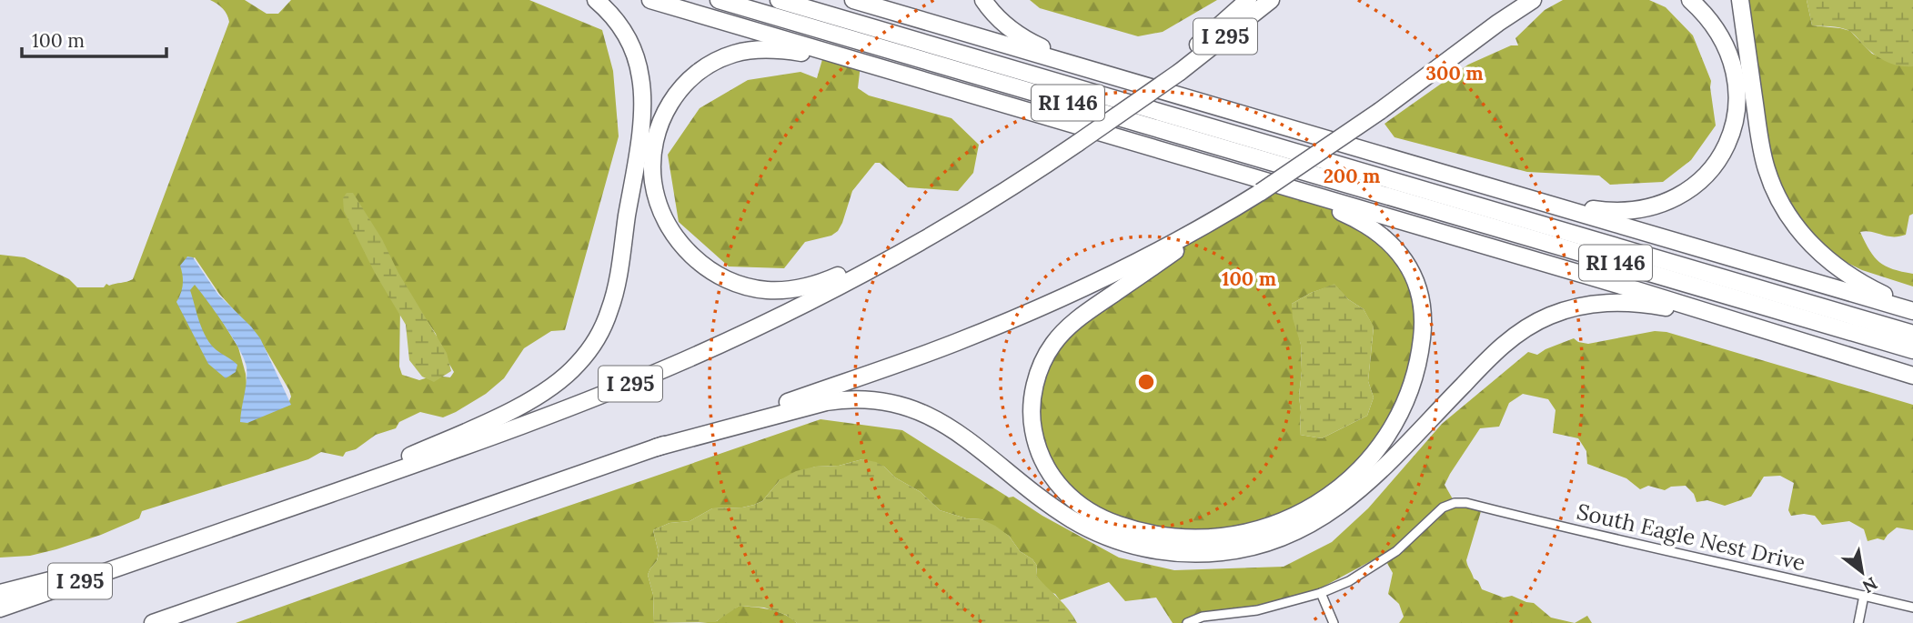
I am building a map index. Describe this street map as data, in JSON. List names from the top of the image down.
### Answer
{
  "streets": {
    "highway": ["I 295", "RI 146"],
    "street": ["South Eagle Nest Drive"]
  },
  "scale_bar": "100 m",
  "north": "bottom right",
  "rings": ["300 m", "200 m", "100 m"]
}
